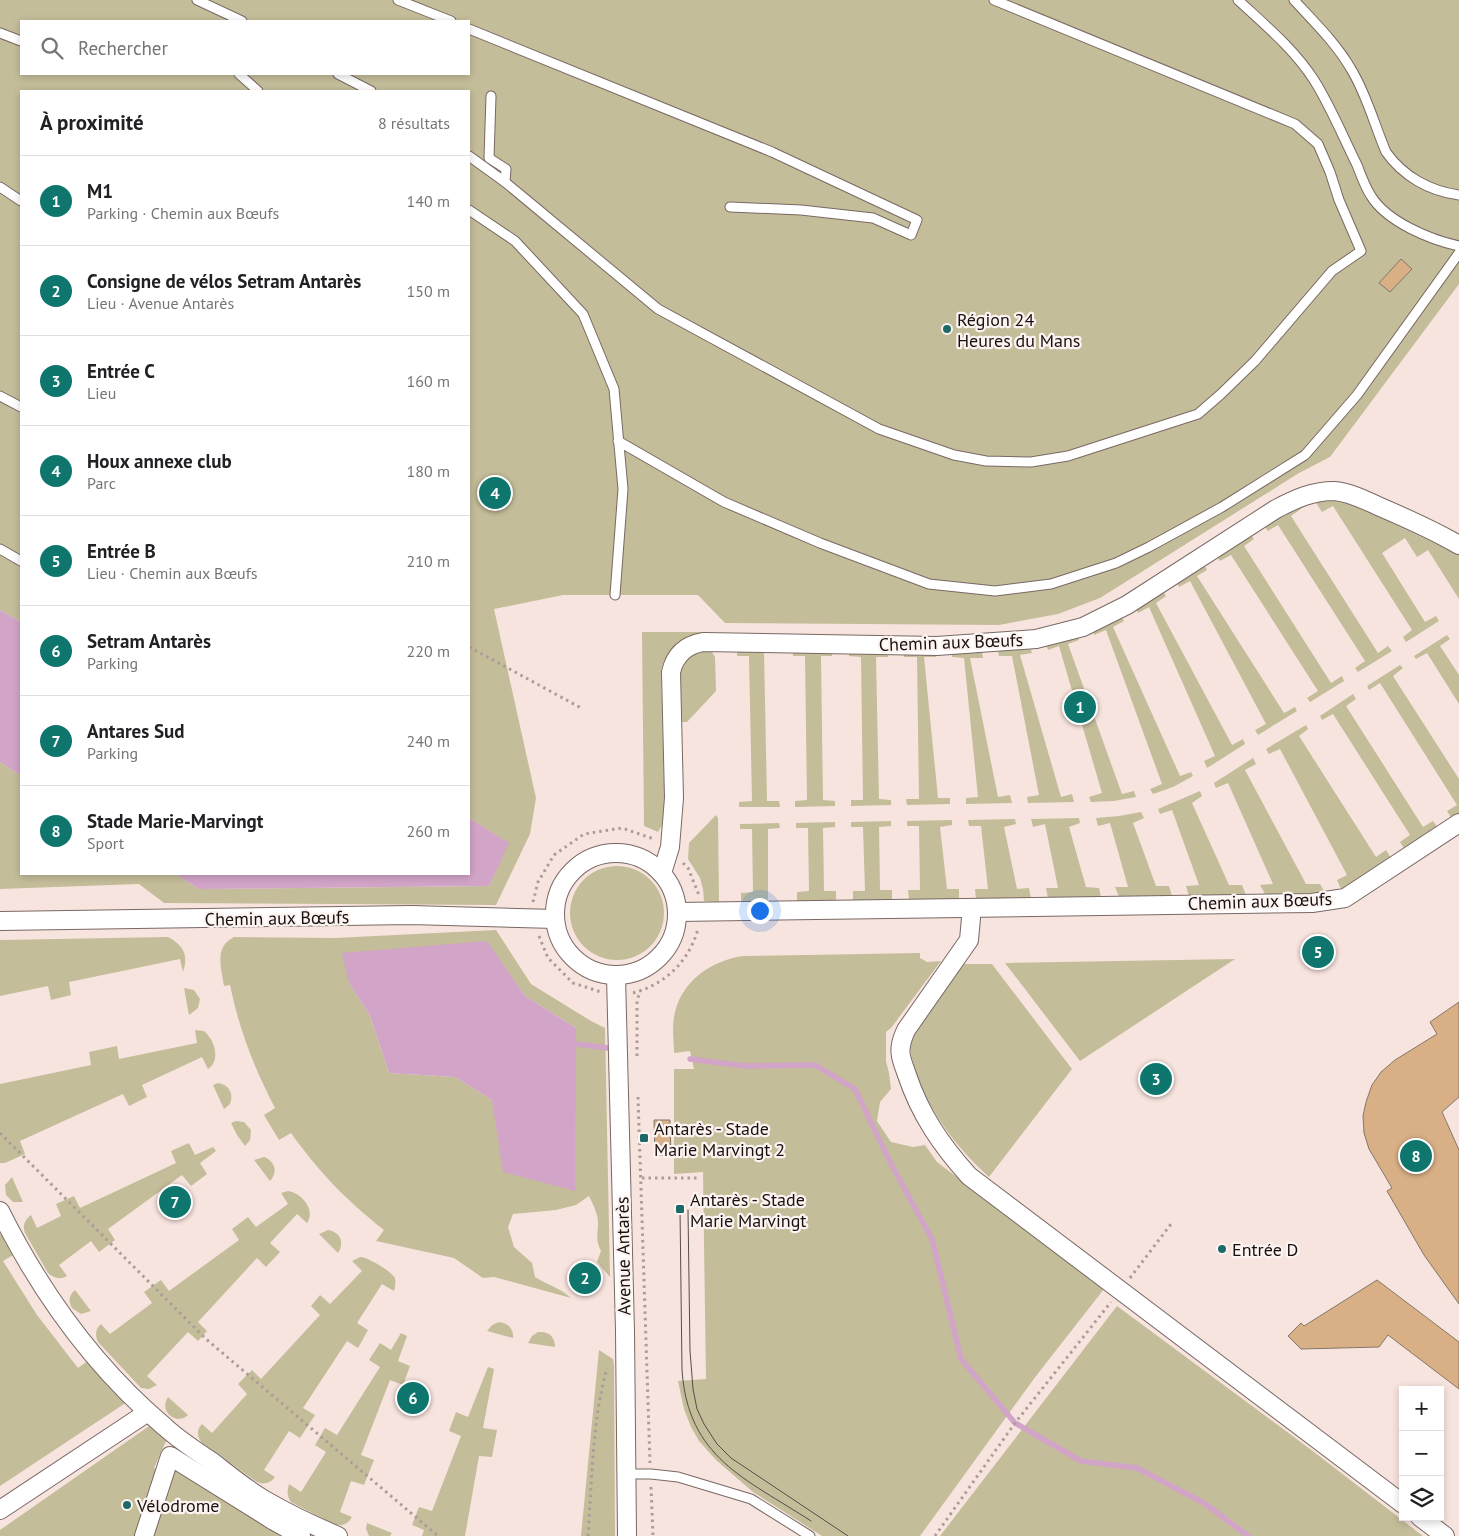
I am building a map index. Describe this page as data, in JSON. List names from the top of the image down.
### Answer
{
  "streets": {
    "street": ["Chemin aux Bœufs", "Avenue Antarès"]
  },
  "crossings": [
    ["Chemin aux Bœufs", "Avenue Antarès"]
  ],
  "places": {
    "other": ["Région 24 Heures du Mans", "Entrée D", "Vélodrome"],
    "transit": ["Antarès - Stade Marie Marvingt 2", "Antarès - Stade Marie Marvingt"]
  },
  "page": {
    "search": "Rechercher",
    "heading": ["À proximité", "8 résultats"],
    "list": [
      {
        "mark": "1",
        "name": "M1",
        "note": "Parking · Chemin aux Bœufs",
        "value": "140 m"
      },
      {
        "mark": "2",
        "name": "Consigne de vélos Setram Antarès",
        "note": "Lieu · Avenue Antarès",
        "value": "150 m"
      },
      {
        "mark": "3",
        "name": "Entrée C",
        "note": "Lieu",
        "value": "160 m"
      },
      {
        "mark": "4",
        "name": "Houx annexe club",
        "note": "Parc",
        "value": "180 m"
      },
      {
        "mark": "5",
        "name": "Entrée B",
        "note": "Lieu · Chemin aux Bœufs",
        "value": "210 m"
      },
      {
        "mark": "6",
        "name": "Setram Antarès",
        "note": "Parking",
        "value": "220 m"
      },
      {
        "mark": "7",
        "name": "Antares Sud",
        "note": "Parking",
        "value": "240 m"
      },
      {
        "mark": "8",
        "name": "Stade Marie-Marvingt",
        "note": "Sport",
        "value": "260 m"
      }
    ],
    "pins": [
      "4",
      "1",
      "5",
      "3",
      "8",
      "7",
      "2",
      "6"
    ],
    "map_buttons": ["+", "−"]
  }
}
